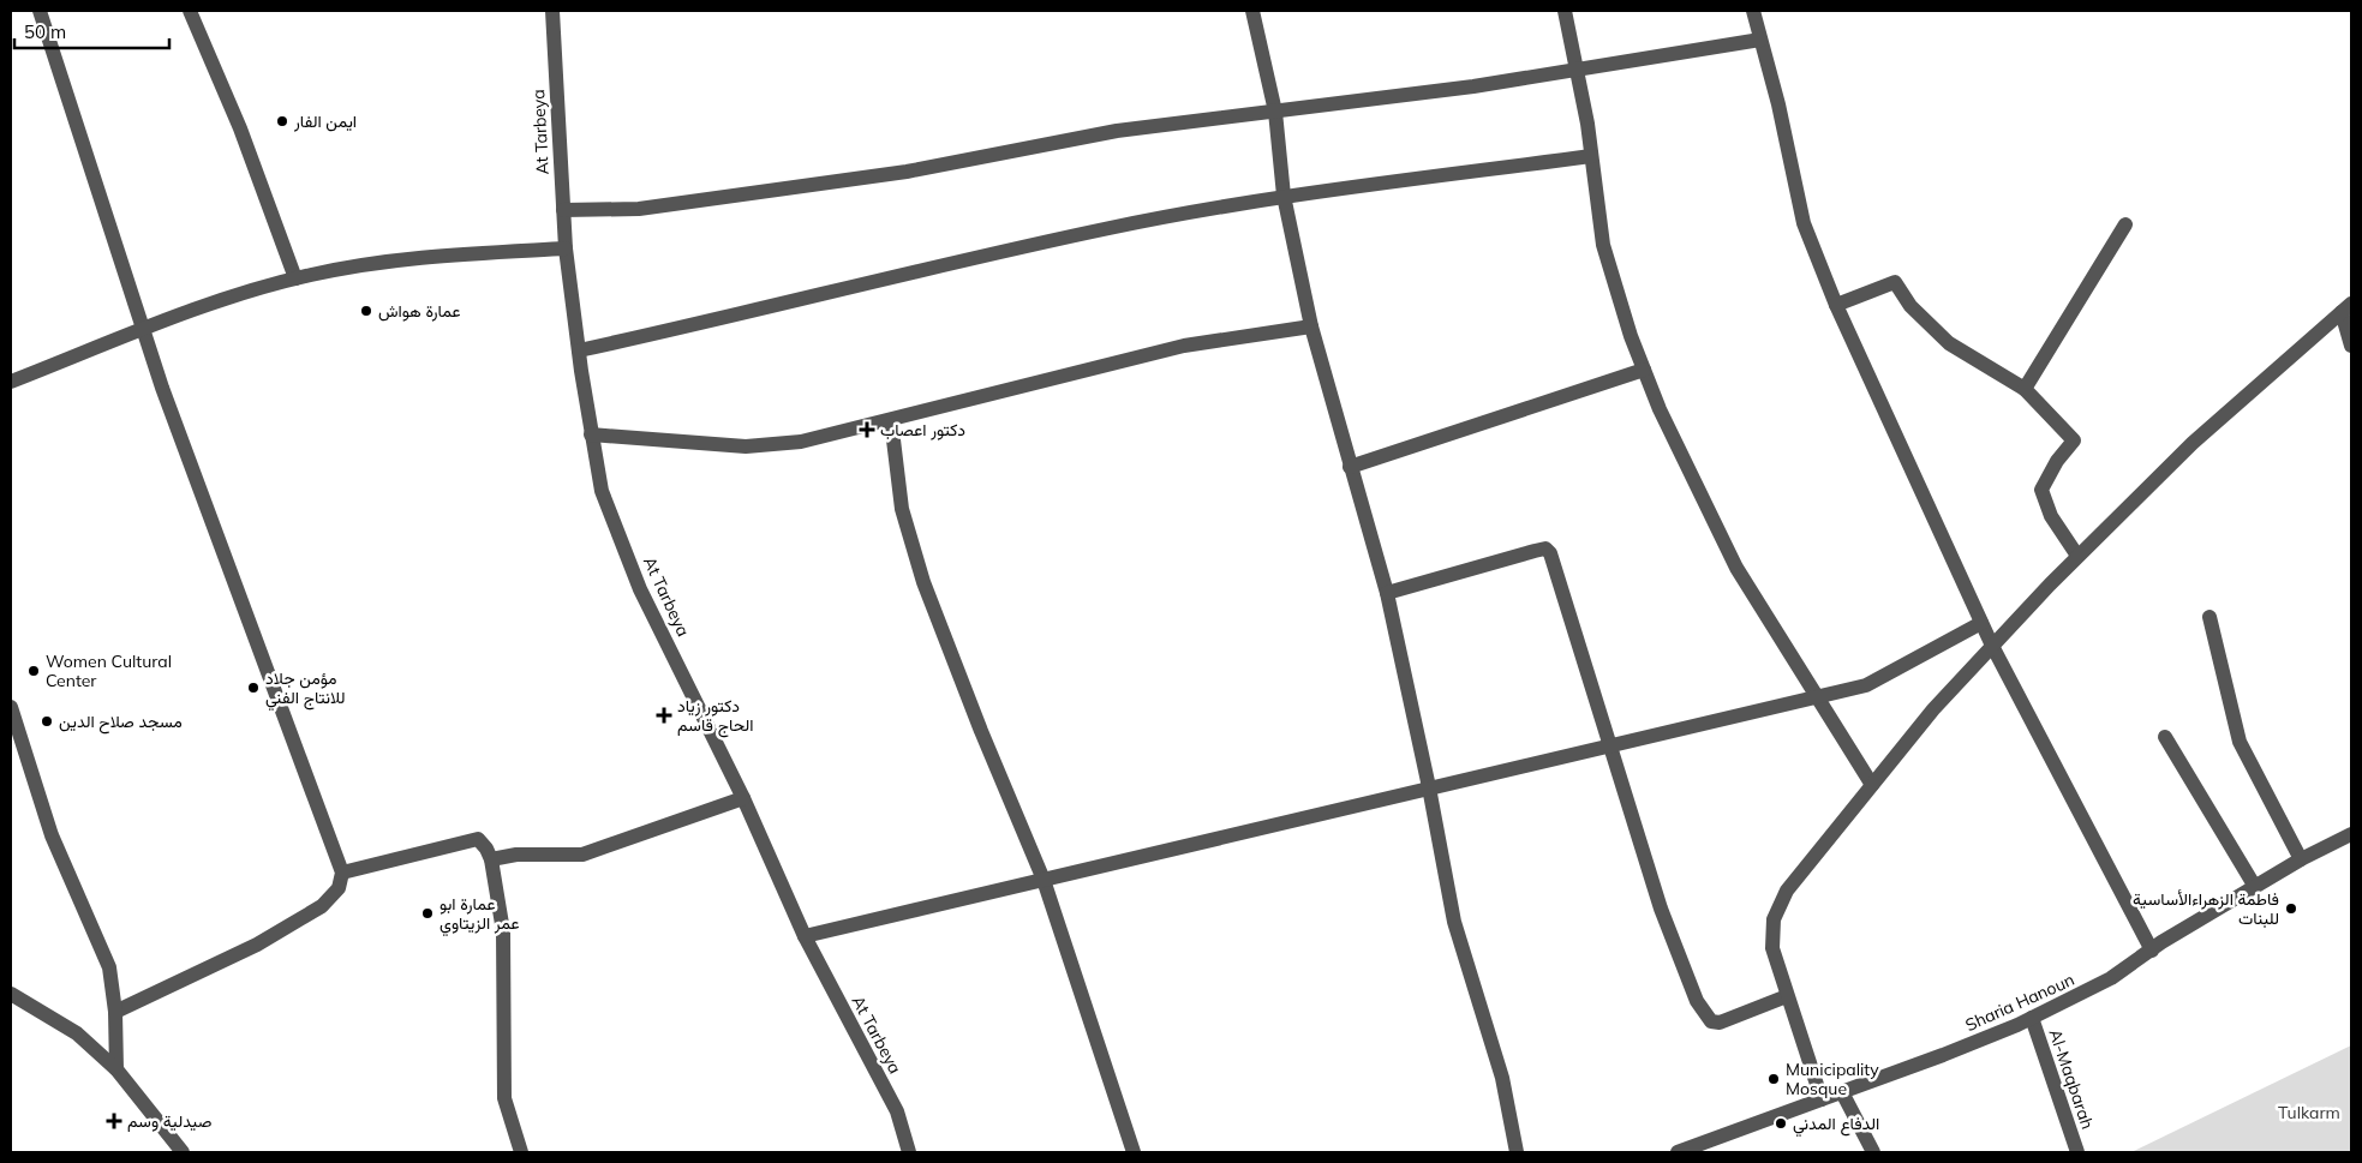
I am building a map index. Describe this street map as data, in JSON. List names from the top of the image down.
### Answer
{
  "streets": {
    "street": ["At Tarbeya", "Sharia Hanoun", "Al-Maqbarah"]
  },
  "crossings": [
    ["Sharia Hanoun", "Al-Maqbarah"]
  ],
  "parks": ["Tulkarm"],
  "places": {
    "other": [
      "ايمن الفار",
      "عمارة هواش",
      "Women Cultural Center",
      "مؤمن جلاد للانتاج الفني",
      "مسجد صلاح الدين",
      "فاطمة الزهراءالأساسية للبنات",
      "عمارة ابو عمر الزيتاوي",
      "Municipality Mosque",
      "الدفاع المدني"
    ],
    "health": ["دكتور اعصاب", "دكتور زياد الحاج قاسم", "صيدلية وسم"]
  },
  "scale_bar": "50 m"
}
